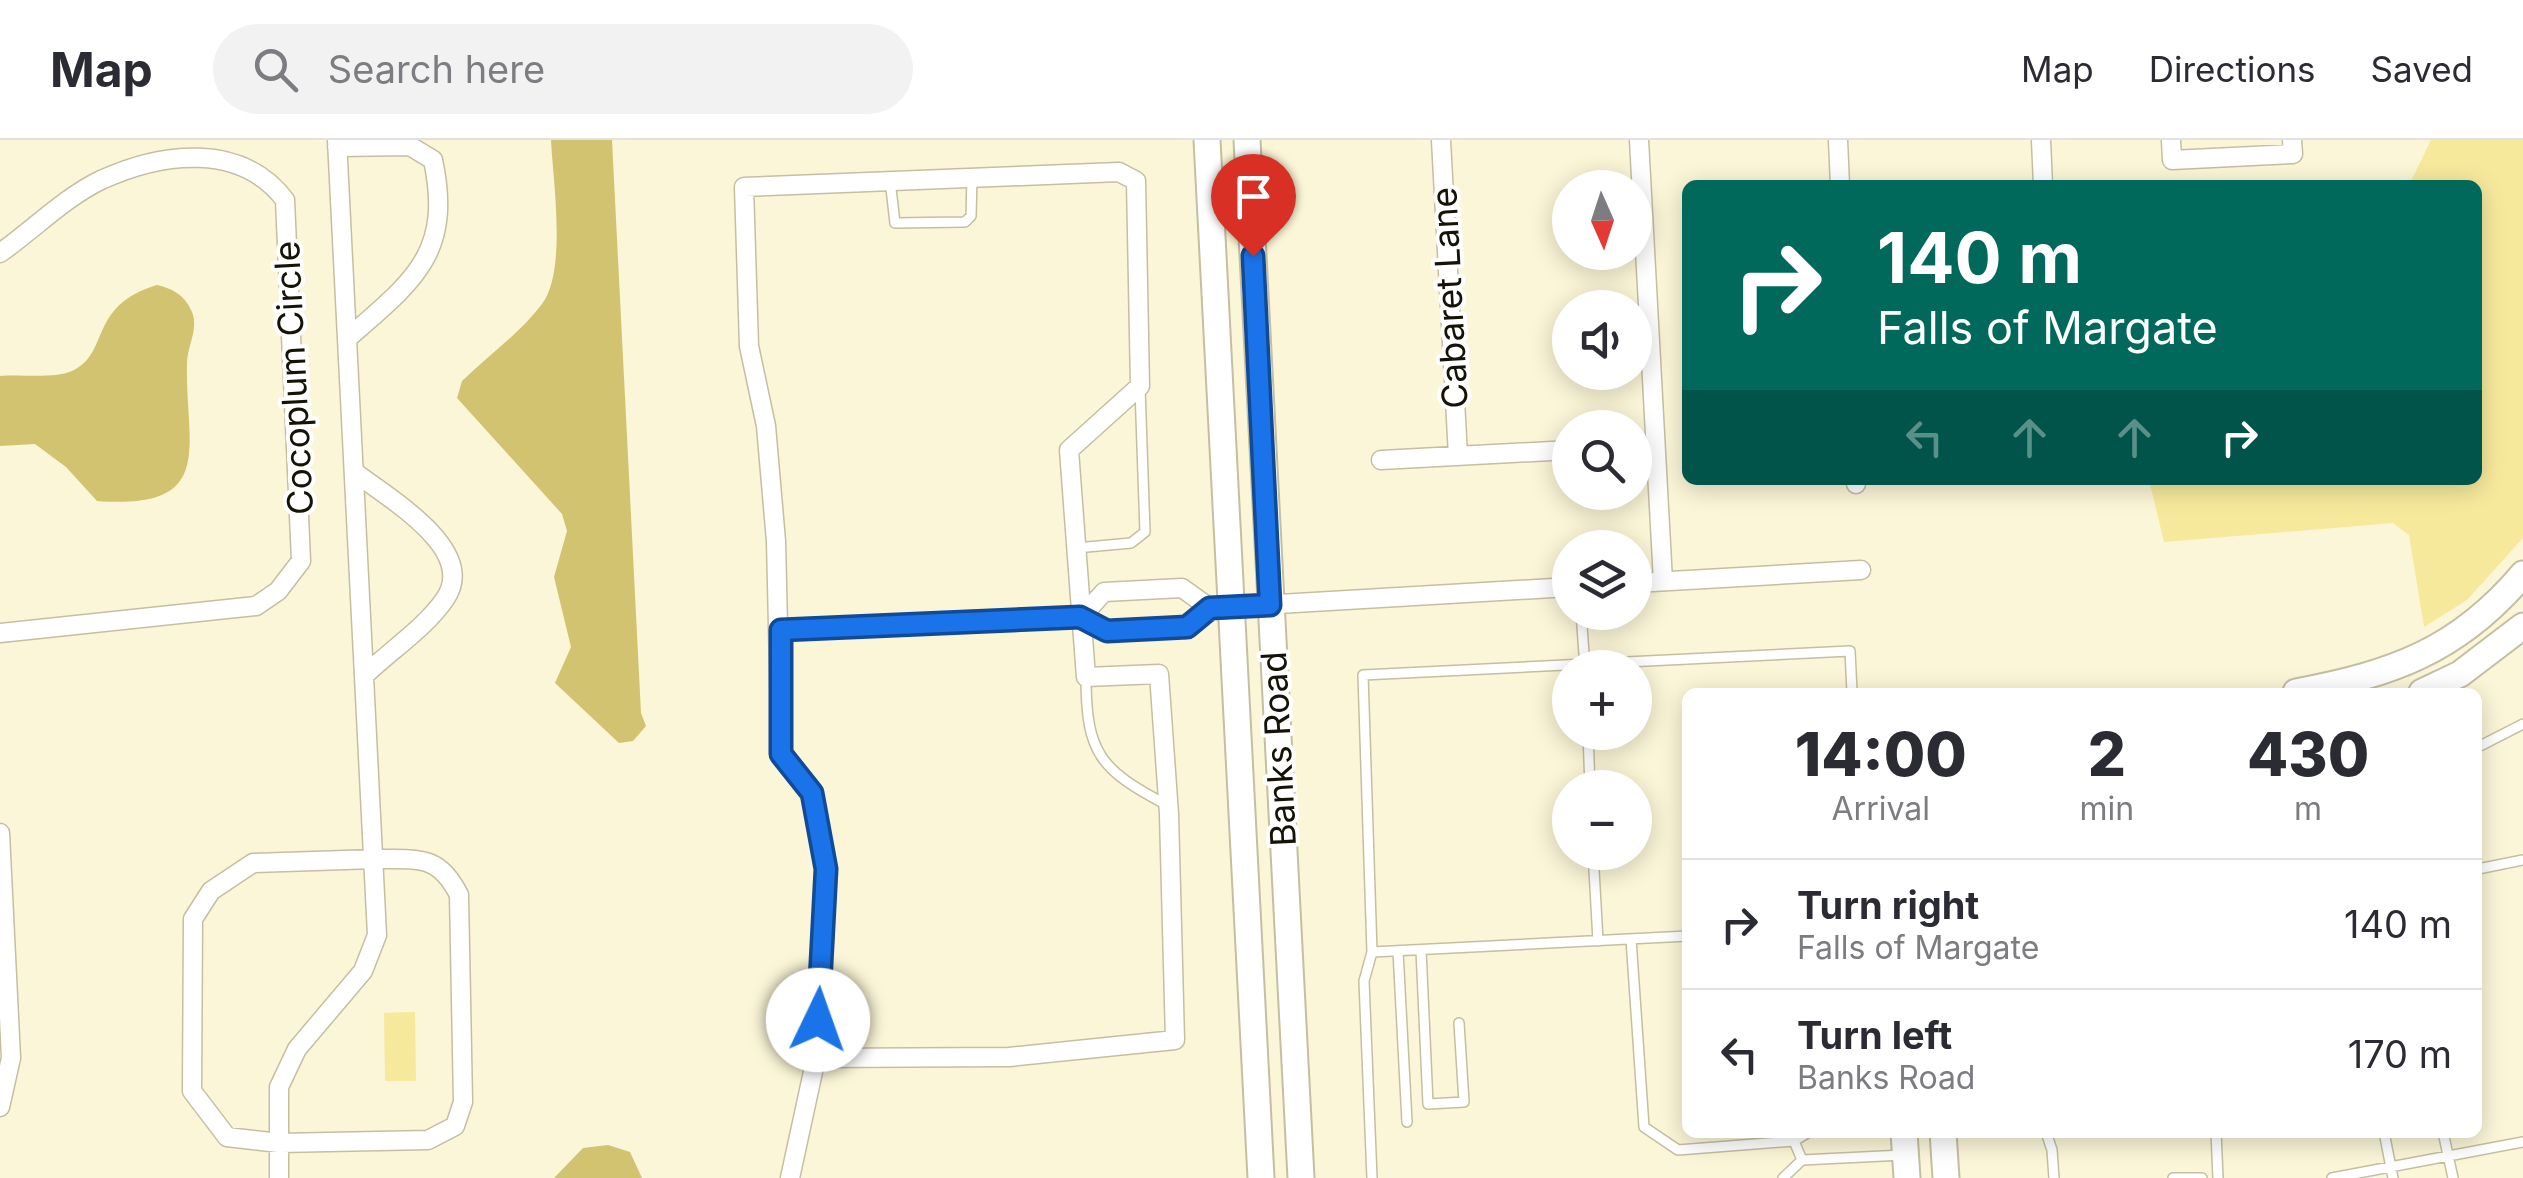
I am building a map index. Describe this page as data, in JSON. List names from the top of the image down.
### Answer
{
  "streets": {
    "street": ["Cabaret Lane", "Cocoplum Circle", "Banks Road"]
  },
  "north": "bottom",
  "page": {
    "header": "Map",
    "search": "Search here",
    "nav": ["Map", "Directions", "Saved"],
    "map_buttons": ["+", "−"],
    "turn": ["140 m", "Falls of Margate"],
    "eta": [
      "14:00",
      "Arrival",
      "2",
      "min",
      "430",
      "m"
    ],
    "list": [
      {
        "name": "Turn right",
        "note": "Falls of Margate",
        "value": "140 m"
      },
      {
        "name": "Turn left",
        "note": "Banks Road",
        "value": "170 m"
      }
    ]
  }
}
